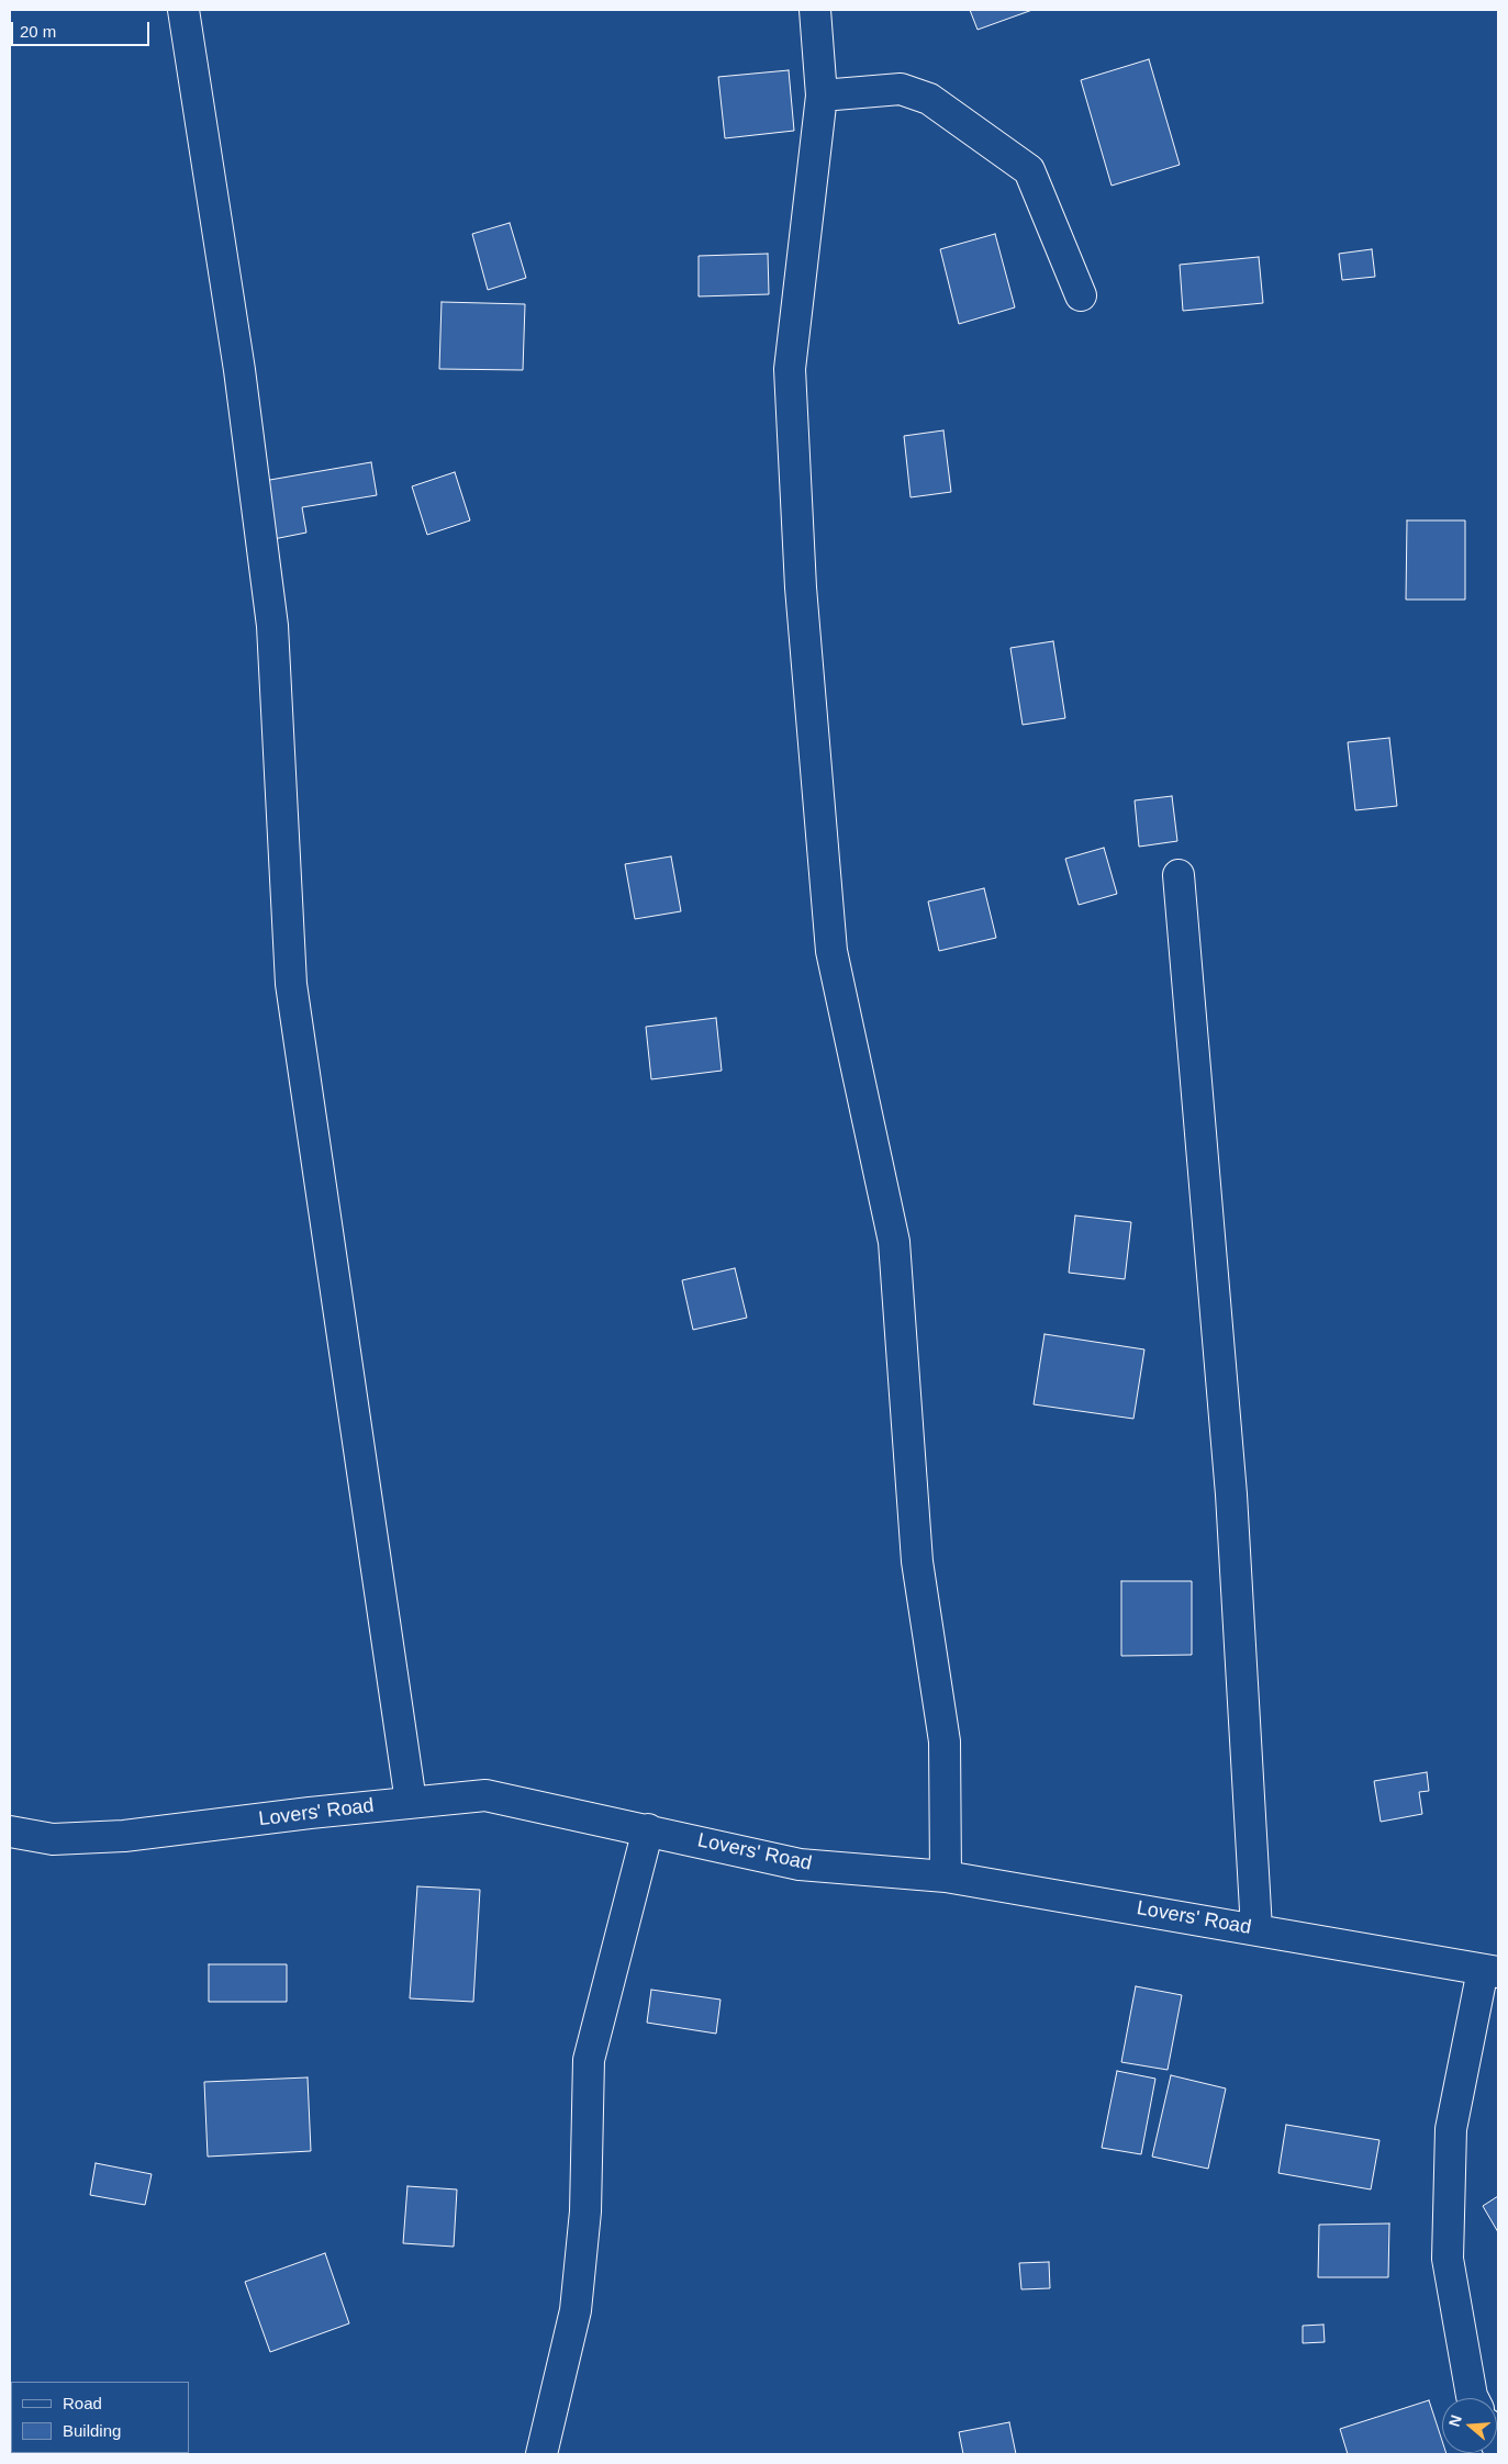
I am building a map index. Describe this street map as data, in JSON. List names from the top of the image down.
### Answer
{
  "streets": {
    "street": ["Lovers' Road"]
  },
  "legend": ["Road", "Building"],
  "scale_bar": "20 m",
  "north": "left"
}
